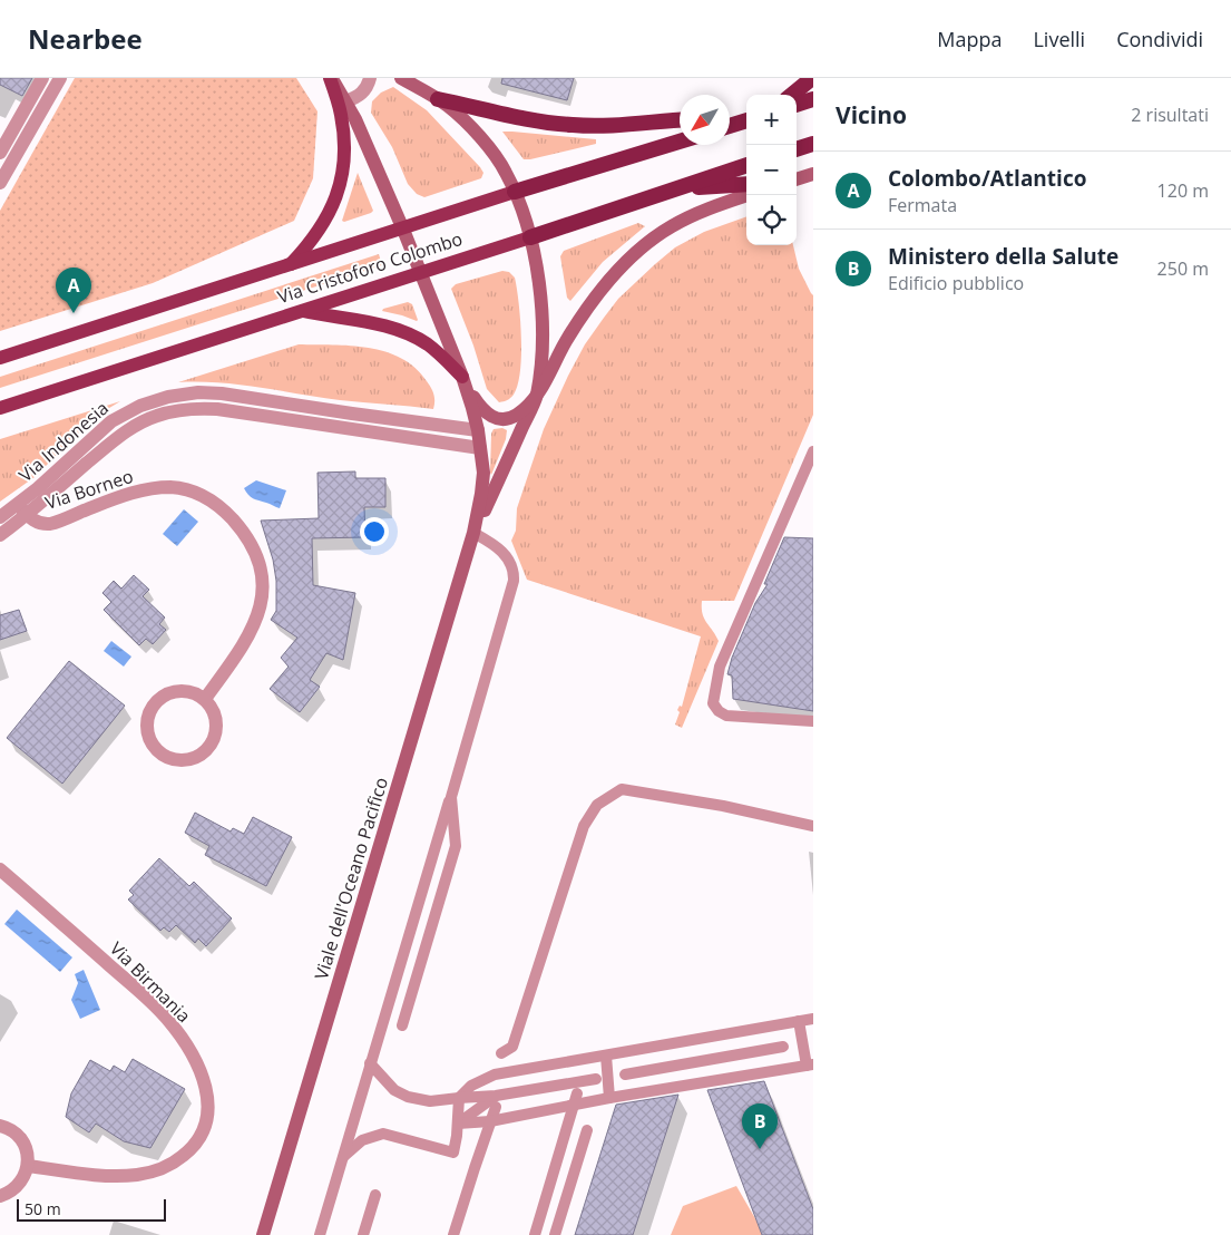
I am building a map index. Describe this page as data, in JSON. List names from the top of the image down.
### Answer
{
  "streets": {
    "highway": ["Via Cristoforo Colombo"],
    "main road": ["Viale dell'Oceano Pacifico"],
    "street": ["Via Indonesia", "Via Borneo", "Via Birmania"]
  },
  "crossings": [
    ["Via Indonesia", "Via Borneo"]
  ],
  "scale_bar": "50 m",
  "north": "bottom left",
  "page": {
    "header": "Nearbee",
    "nav": ["Mappa", "Livelli", "Condividi"],
    "heading": ["Vicino", "2 risultati"],
    "map_buttons": ["+", "−"],
    "list": [
      {
        "mark": "A",
        "name": "Colombo/Atlantico",
        "note": "Fermata",
        "value": "120 m"
      },
      {
        "mark": "B",
        "name": "Ministero della Salute",
        "note": "Edificio pubblico",
        "value": "250 m"
      }
    ],
    "pins": ["A", "B"],
    "scale": "50 m"
  }
}
